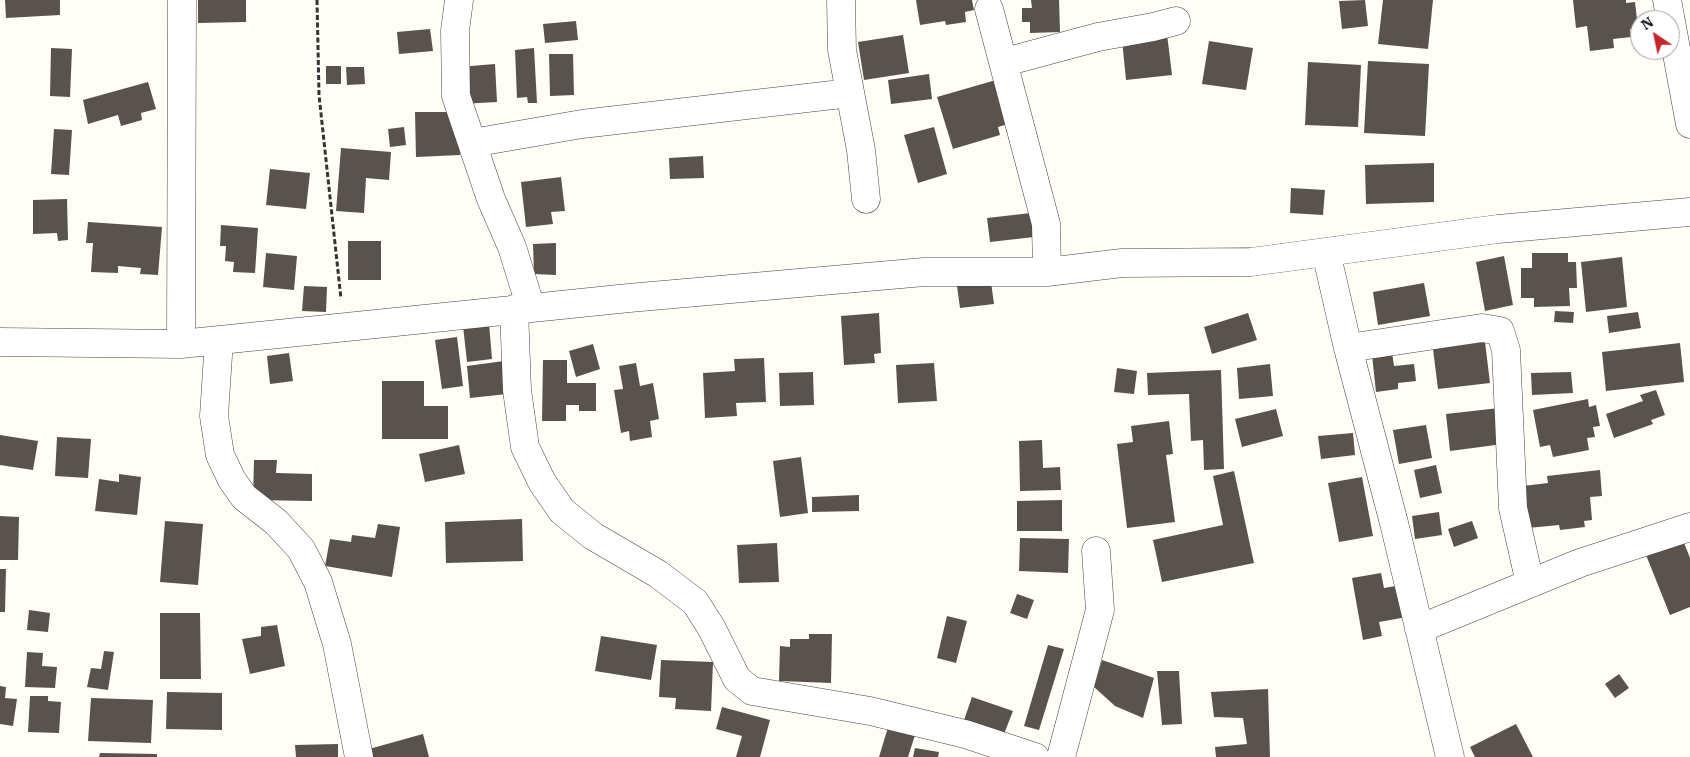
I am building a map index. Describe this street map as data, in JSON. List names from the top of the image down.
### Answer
{
  "north": "top left"
}
